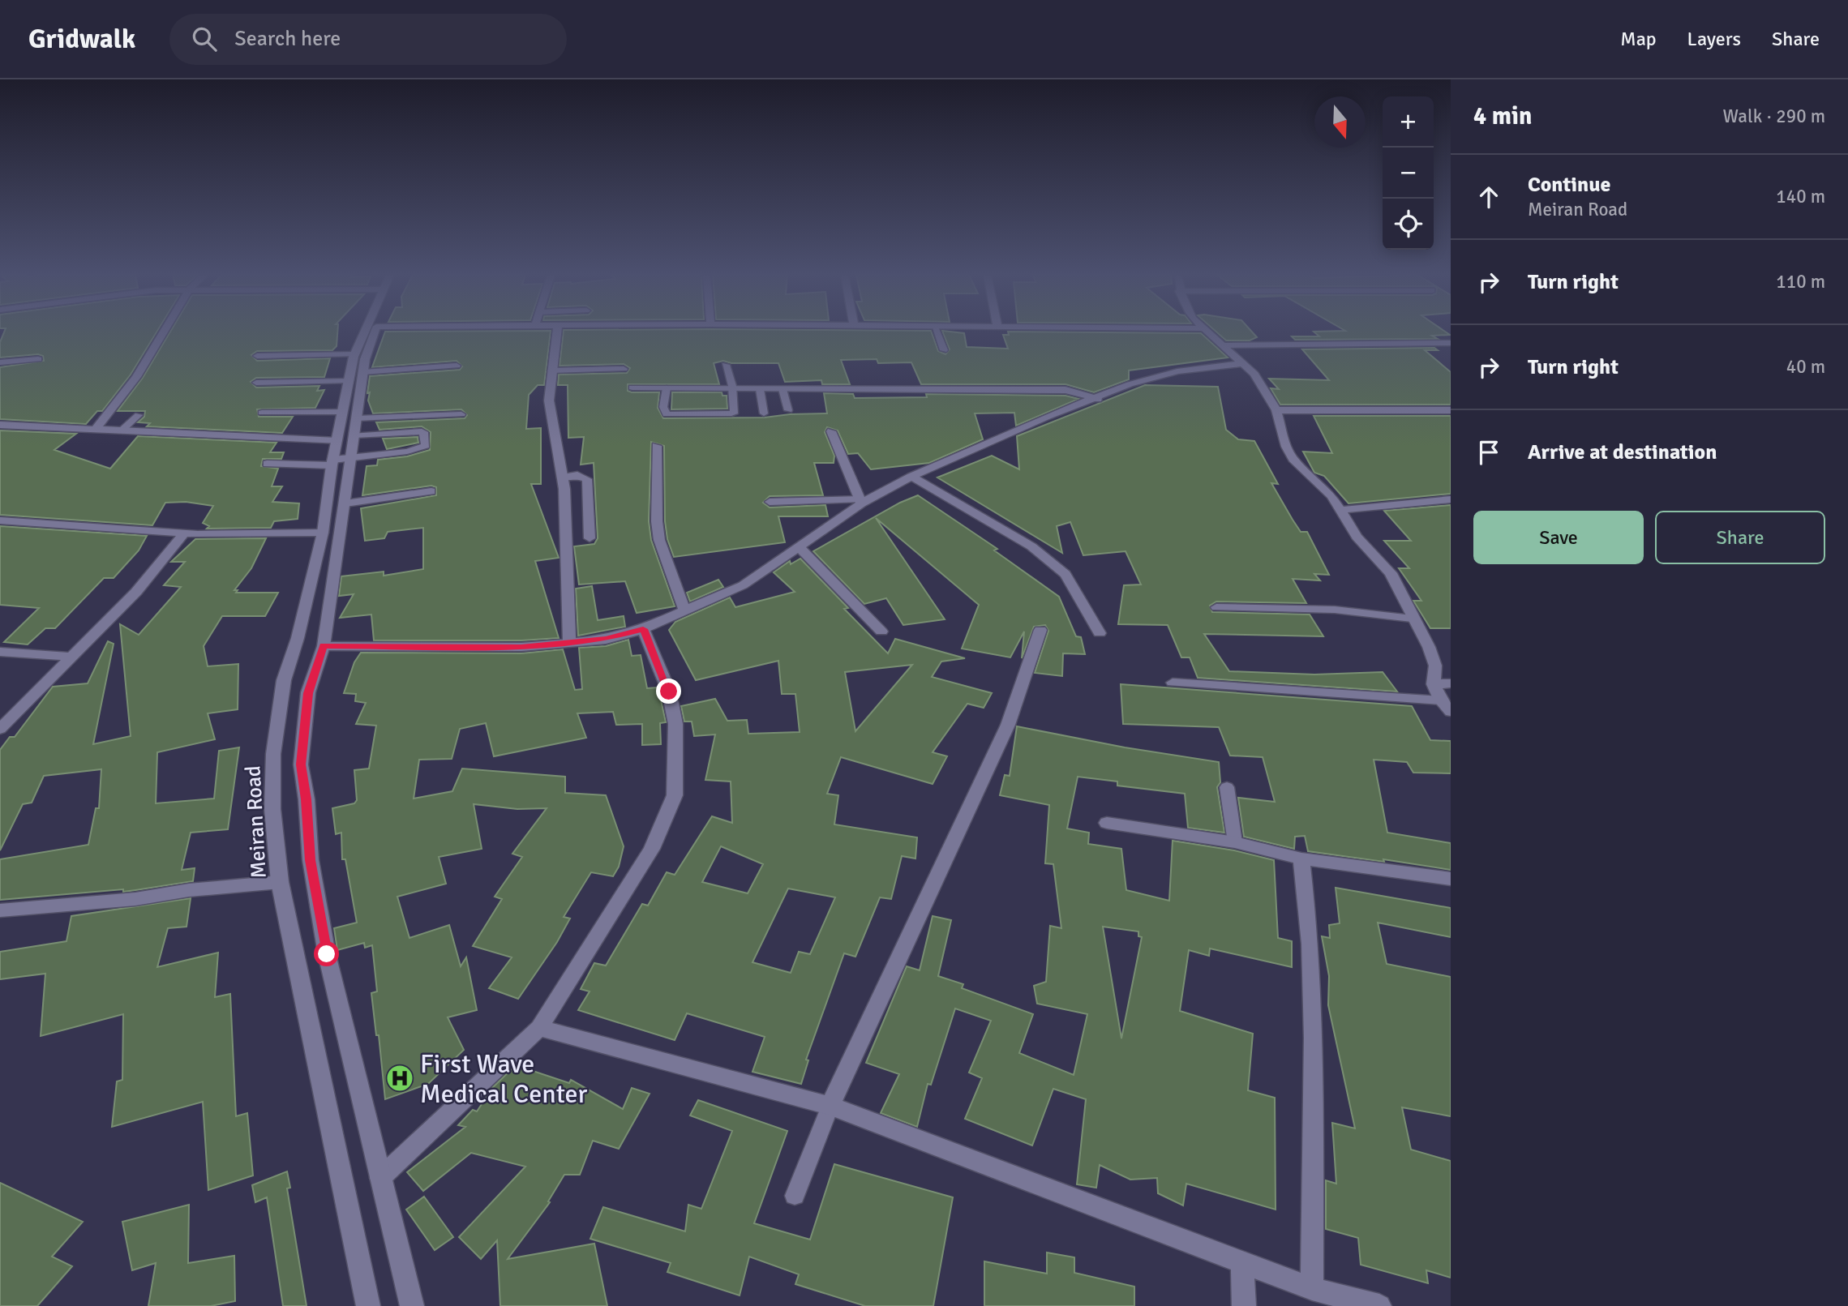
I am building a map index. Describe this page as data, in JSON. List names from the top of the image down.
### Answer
{
  "streets": {
    "street": ["Meiran Road"]
  },
  "places": {
    "hospital": ["First Wave Medical Center"]
  },
  "north": "bottom",
  "page": {
    "header": "Gridwalk",
    "search": "Search here",
    "nav": ["Map", "Layers", "Share"],
    "heading": ["4 min", "Walk · 290 m"],
    "map_buttons": ["+", "−"],
    "list": [
      ["Continue", "Meiran Road", "140 m"],
      ["Turn right", "110 m"],
      ["Turn right", "40 m"],
      "Arrive at destination"
    ],
    "buttons": ["Save", "Share"]
  }
}
